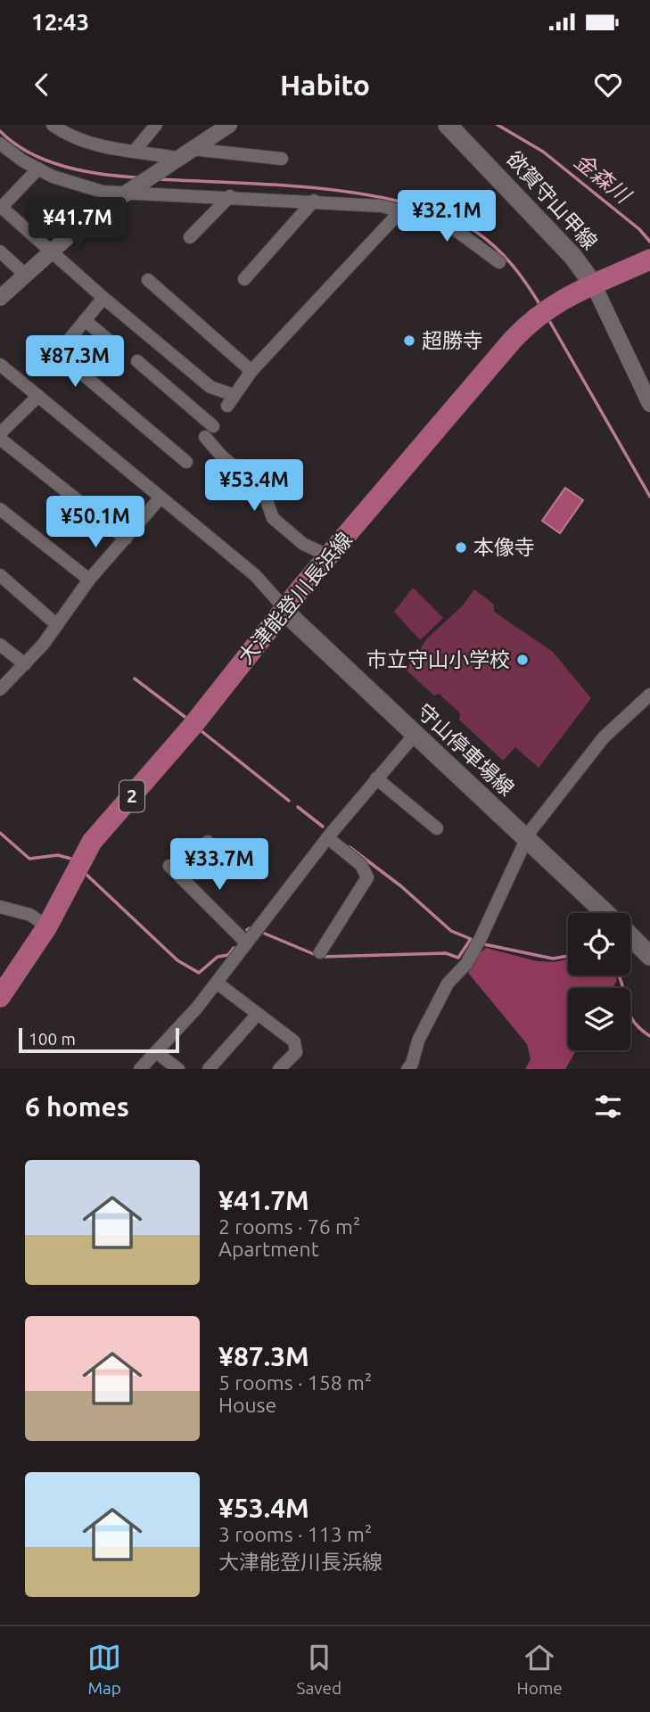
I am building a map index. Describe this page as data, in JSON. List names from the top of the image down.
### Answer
{
  "streets": {
    "main road": [
      "欲賀守山甲線",
      "大津能登川長浜線",
      "守山停車場線",
      "2"
    ]
  },
  "crossings": [
    ["欲賀守山甲線", "大津能登川長浜線"],
    ["大津能登川長浜線", "守山停車場線"]
  ],
  "water": ["金森川"],
  "places": ["超勝寺", "本像寺", "市立守山小学校"],
  "scale_bar": "100 m",
  "page": {
    "status": "12:43",
    "header": "Habito",
    "price": [
      "¥32.1M",
      "¥41.7M",
      "¥87.3M",
      "¥53.4M",
      "¥50.1M",
      "¥33.7M"
    ],
    "scale": "100 m",
    "heading": "6 homes",
    "list": [
      {
        "name": "¥41.7M",
        "note": "2 rooms · 76 m² · Apartment"
      },
      {
        "name": "¥87.3M",
        "note": "5 rooms · 158 m² · House"
      },
      {
        "name": "¥53.4M",
        "note": "3 rooms · 113 m² · 大津能登川長浜線"
      }
    ],
    "tabs": ["Map", "Saved", "Home"]
  }
}
